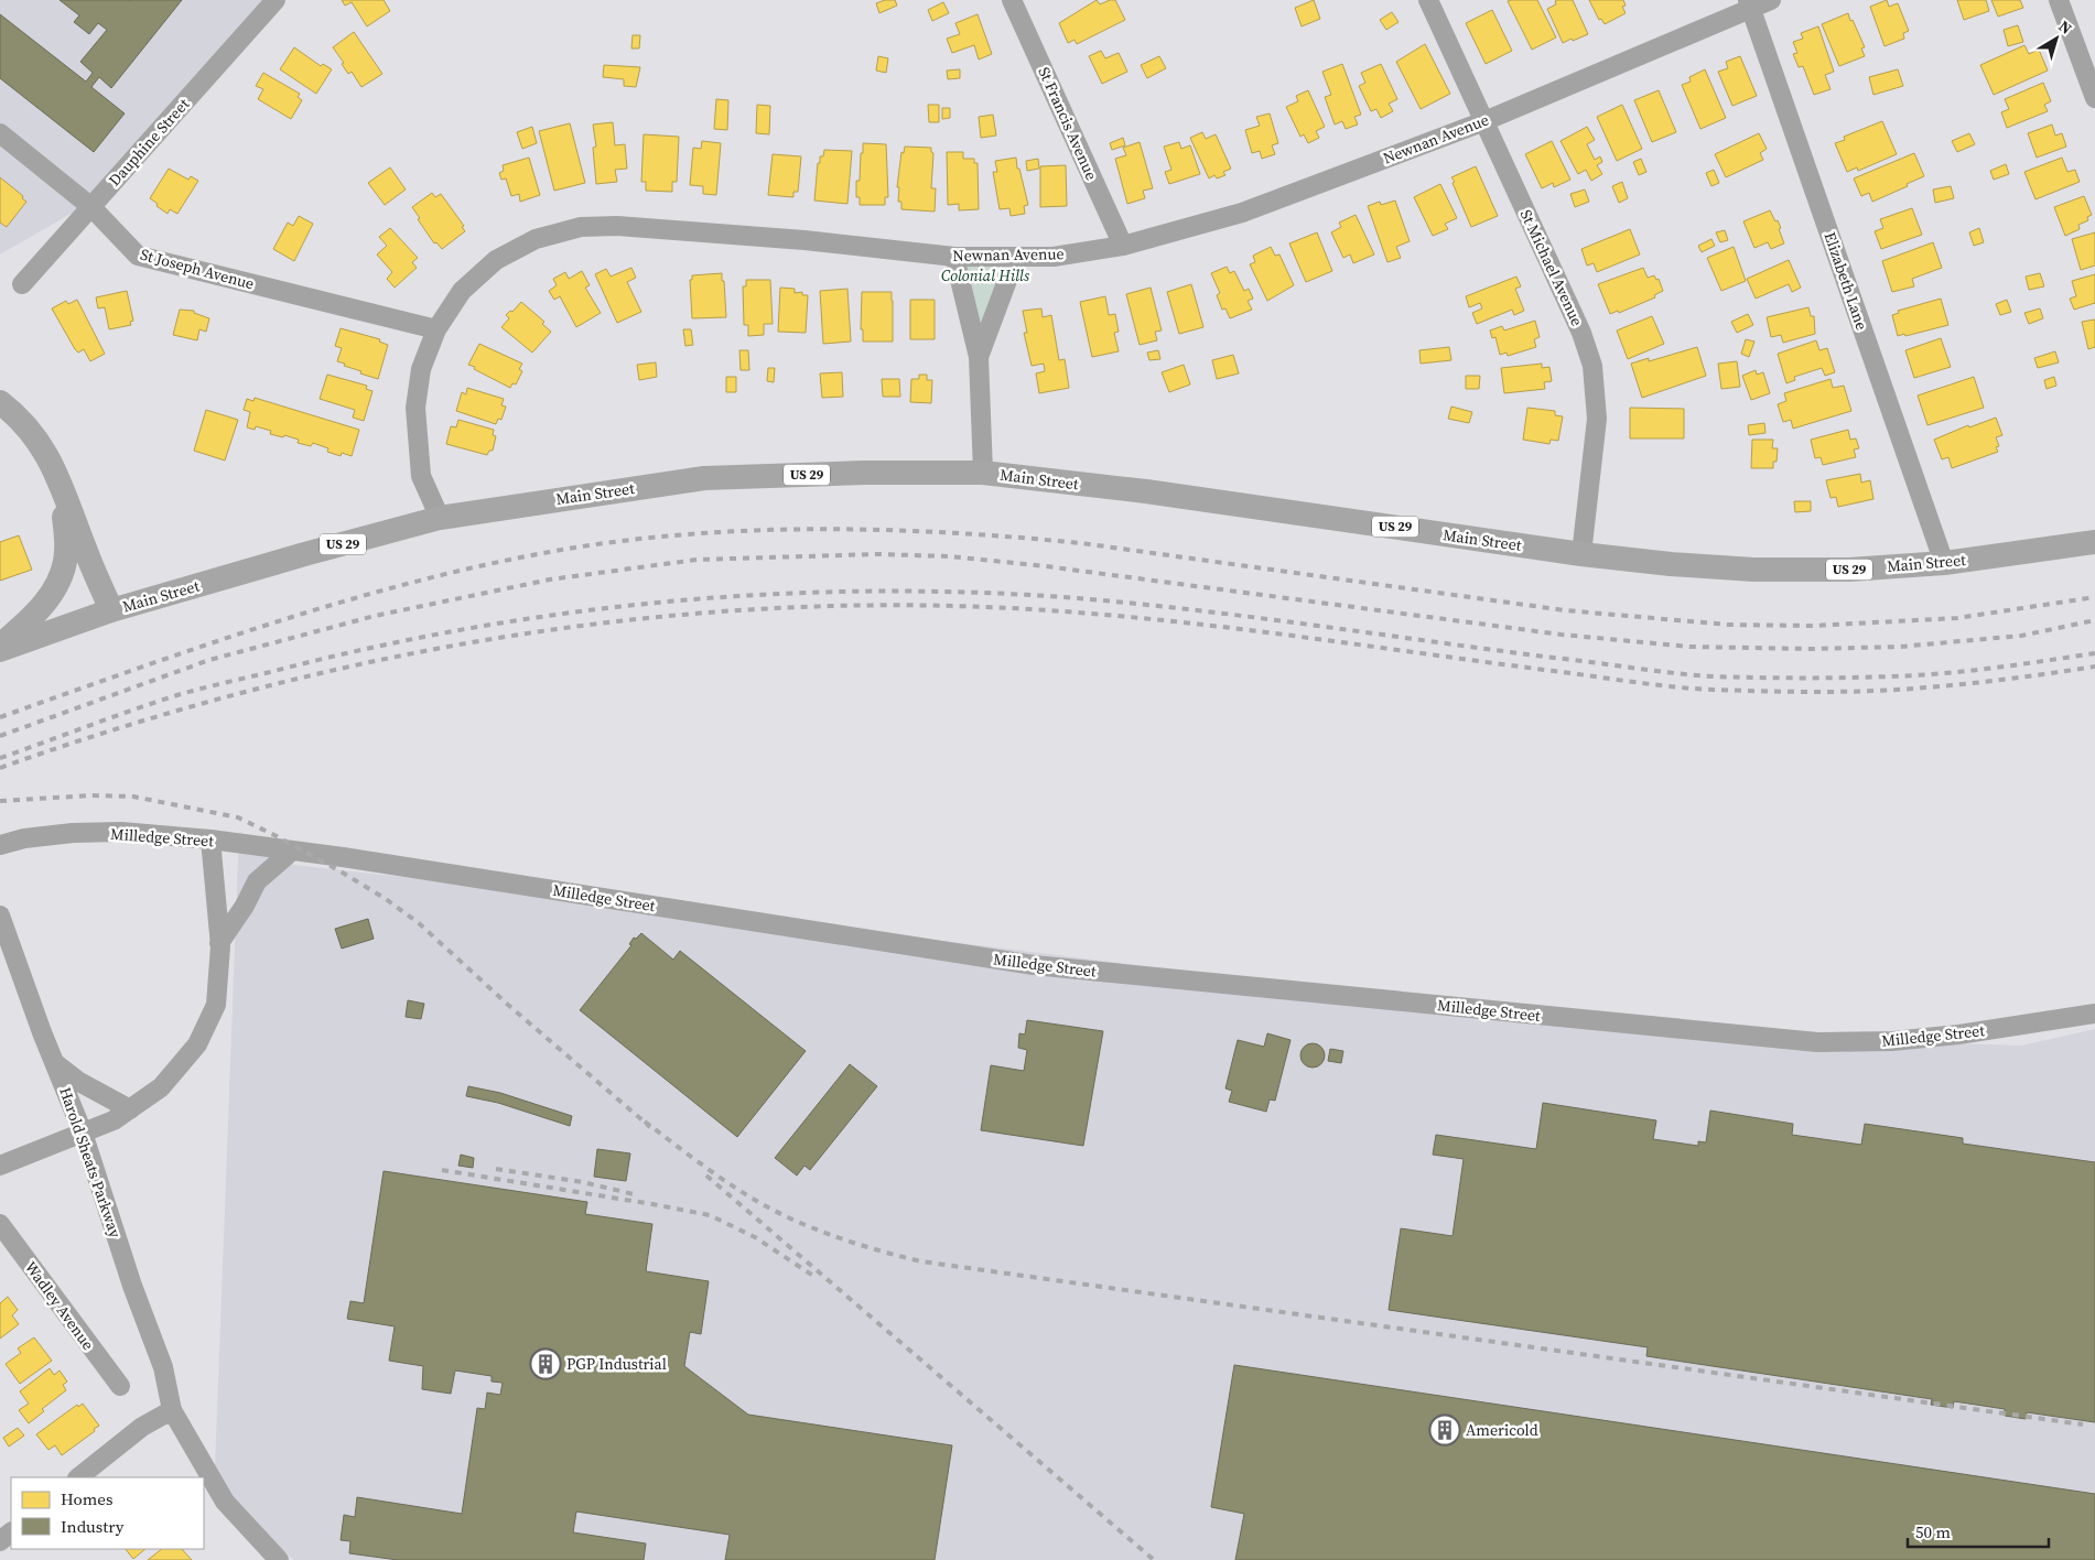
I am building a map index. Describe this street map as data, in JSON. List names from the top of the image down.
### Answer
{
  "streets": {
    "main road": ["US 29", "Main Street"],
    "street": [
      "St Francis Avenue",
      "Newnan Avenue",
      "Dauphine Street",
      "St Michael Avenue",
      "St Joseph Avenue",
      "Elizabeth Lane",
      "Milledge Street",
      "Harold Sheats Parkway",
      "Wadley Avenue"
    ]
  },
  "crossings": [
    ["St Francis Avenue", "Newnan Avenue"],
    ["Newnan Avenue", "St Michael Avenue"],
    ["Newnan Avenue", "St Joseph Avenue"],
    ["Newnan Avenue", "Elizabeth Lane"],
    ["Newnan Avenue", "Main Street"],
    ["Dauphine Street", "St Joseph Avenue"],
    ["St Michael Avenue", "Main Street"],
    ["Elizabeth Lane", "Main Street"]
  ],
  "parks": ["Colonial Hills"],
  "places": {
    "building": ["PGP Industrial", "Americold"]
  },
  "legend": ["Homes", "Industry"],
  "scale_bar": "50 m",
  "north": "top right"
}
